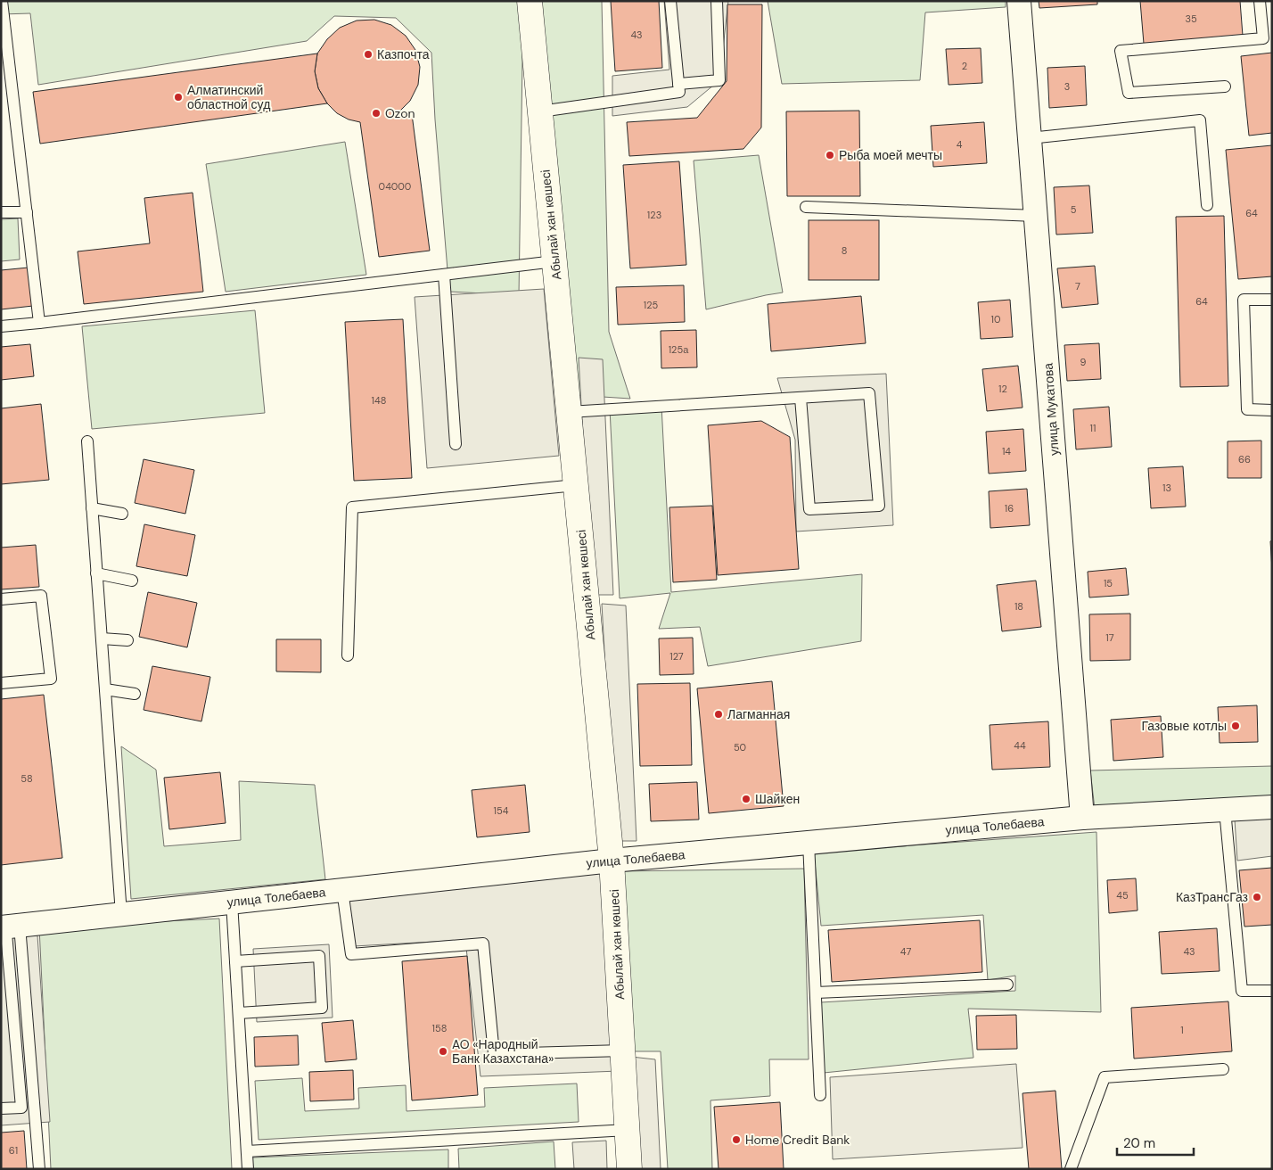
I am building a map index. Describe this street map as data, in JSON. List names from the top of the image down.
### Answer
{
  "streets": {
    "main road": ["Абылай хан көшесі"],
    "street": ["улица Мукатова", "улица Толебаева"]
  },
  "crossings": [
    ["Абылай хан көшесі", "улица Толебаева"],
    ["улица Мукатова", "улица Толебаева"]
  ],
  "places": [
    "Казпочта",
    "Алматинский областной суд",
    "Ozon",
    "Рыба моей мечты",
    "Лагманная",
    "Газовые котлы",
    "Шайкен",
    "КазТрансГаз",
    "AO «Народный Банк Казахстана»",
    "Home Credit Bank"
  ],
  "house_numbers": [
    "35",
    "43",
    "2",
    "3",
    "4",
    "04000",
    "5",
    "64",
    "123",
    "8",
    "7",
    "64",
    "125",
    "10",
    "125а",
    "9",
    "12",
    "148",
    "11",
    "14",
    "66",
    "13",
    "16",
    "15",
    "18",
    "17",
    "127",
    "44",
    "50",
    "58",
    "154",
    "45",
    "47",
    "43",
    "158",
    "1",
    "61"
  ],
  "scale_bar": "20 m"
}
